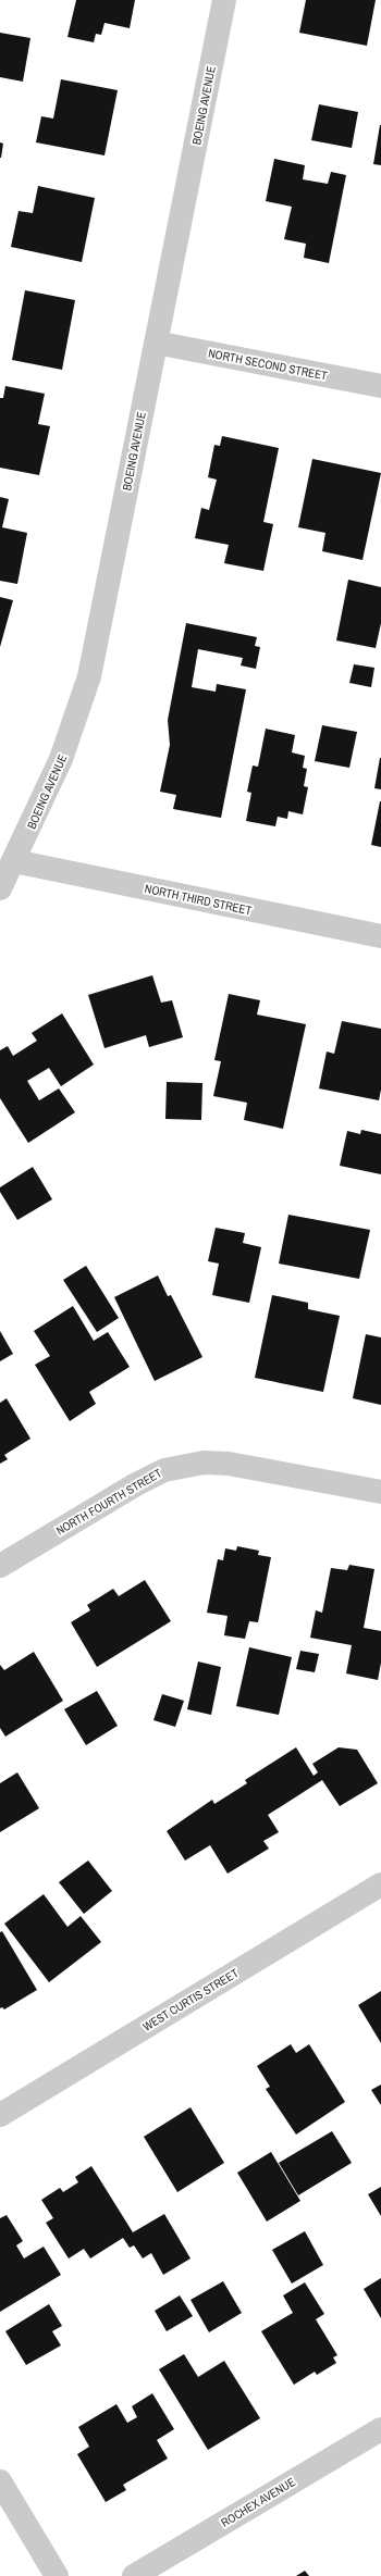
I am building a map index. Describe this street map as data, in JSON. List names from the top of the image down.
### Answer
{
  "streets": {
    "street": [
      "BOEING AVENUE",
      "NORTH SECOND STREET",
      "NORTH THIRD STREET",
      "NORTH FOURTH STREET",
      "WEST CURTIS STREET",
      "ROCHEX AVENUE"
    ]
  },
  "crossings": [
    ["BOEING AVENUE", "NORTH SECOND STREET"],
    ["BOEING AVENUE", "NORTH THIRD STREET"]
  ]
}
